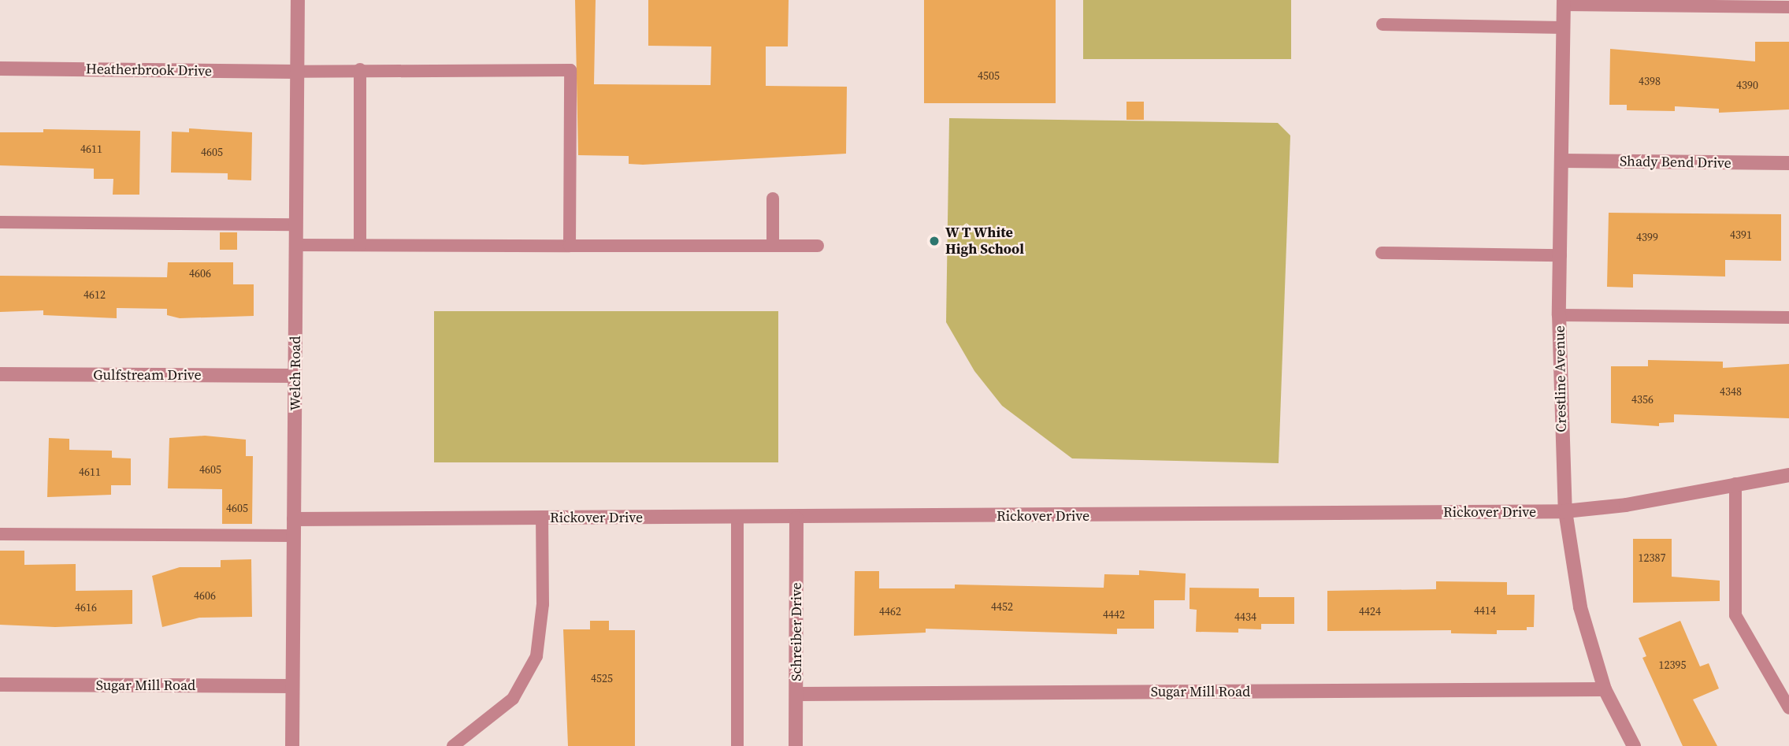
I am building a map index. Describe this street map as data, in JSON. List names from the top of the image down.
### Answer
{
  "streets": {
    "street": [
      "Heatherbrook Drive",
      "Shady Bend Drive",
      "Welch Road",
      "Gulfstream Drive",
      "Crestline Avenue",
      "Rickover Drive",
      "Schreiber Drive",
      "Sugar Mill Road"
    ]
  },
  "crossings": [
    ["Heatherbrook Drive", "Welch Road"],
    ["Shady Bend Drive", "Crestline Avenue"],
    ["Welch Road", "Gulfstream Drive"],
    ["Welch Road", "Rickover Drive"],
    ["Welch Road", "Sugar Mill Road"],
    ["Crestline Avenue", "Rickover Drive"],
    ["Crestline Avenue", "Sugar Mill Road"],
    ["Rickover Drive", "Schreiber Drive"],
    ["Schreiber Drive", "Sugar Mill Road"]
  ],
  "places": ["W T White High School"],
  "house_numbers": [
    "4505",
    "4398",
    "4390",
    "4611",
    "4605",
    "4391",
    "4399",
    "4606",
    "4612",
    "4348",
    "4356",
    "4605",
    "4611",
    "4605",
    "12387",
    "4606",
    "4452",
    "4616",
    "4414",
    "4462",
    "4424",
    "4442",
    "4434",
    "12395",
    "4525"
  ]
}
